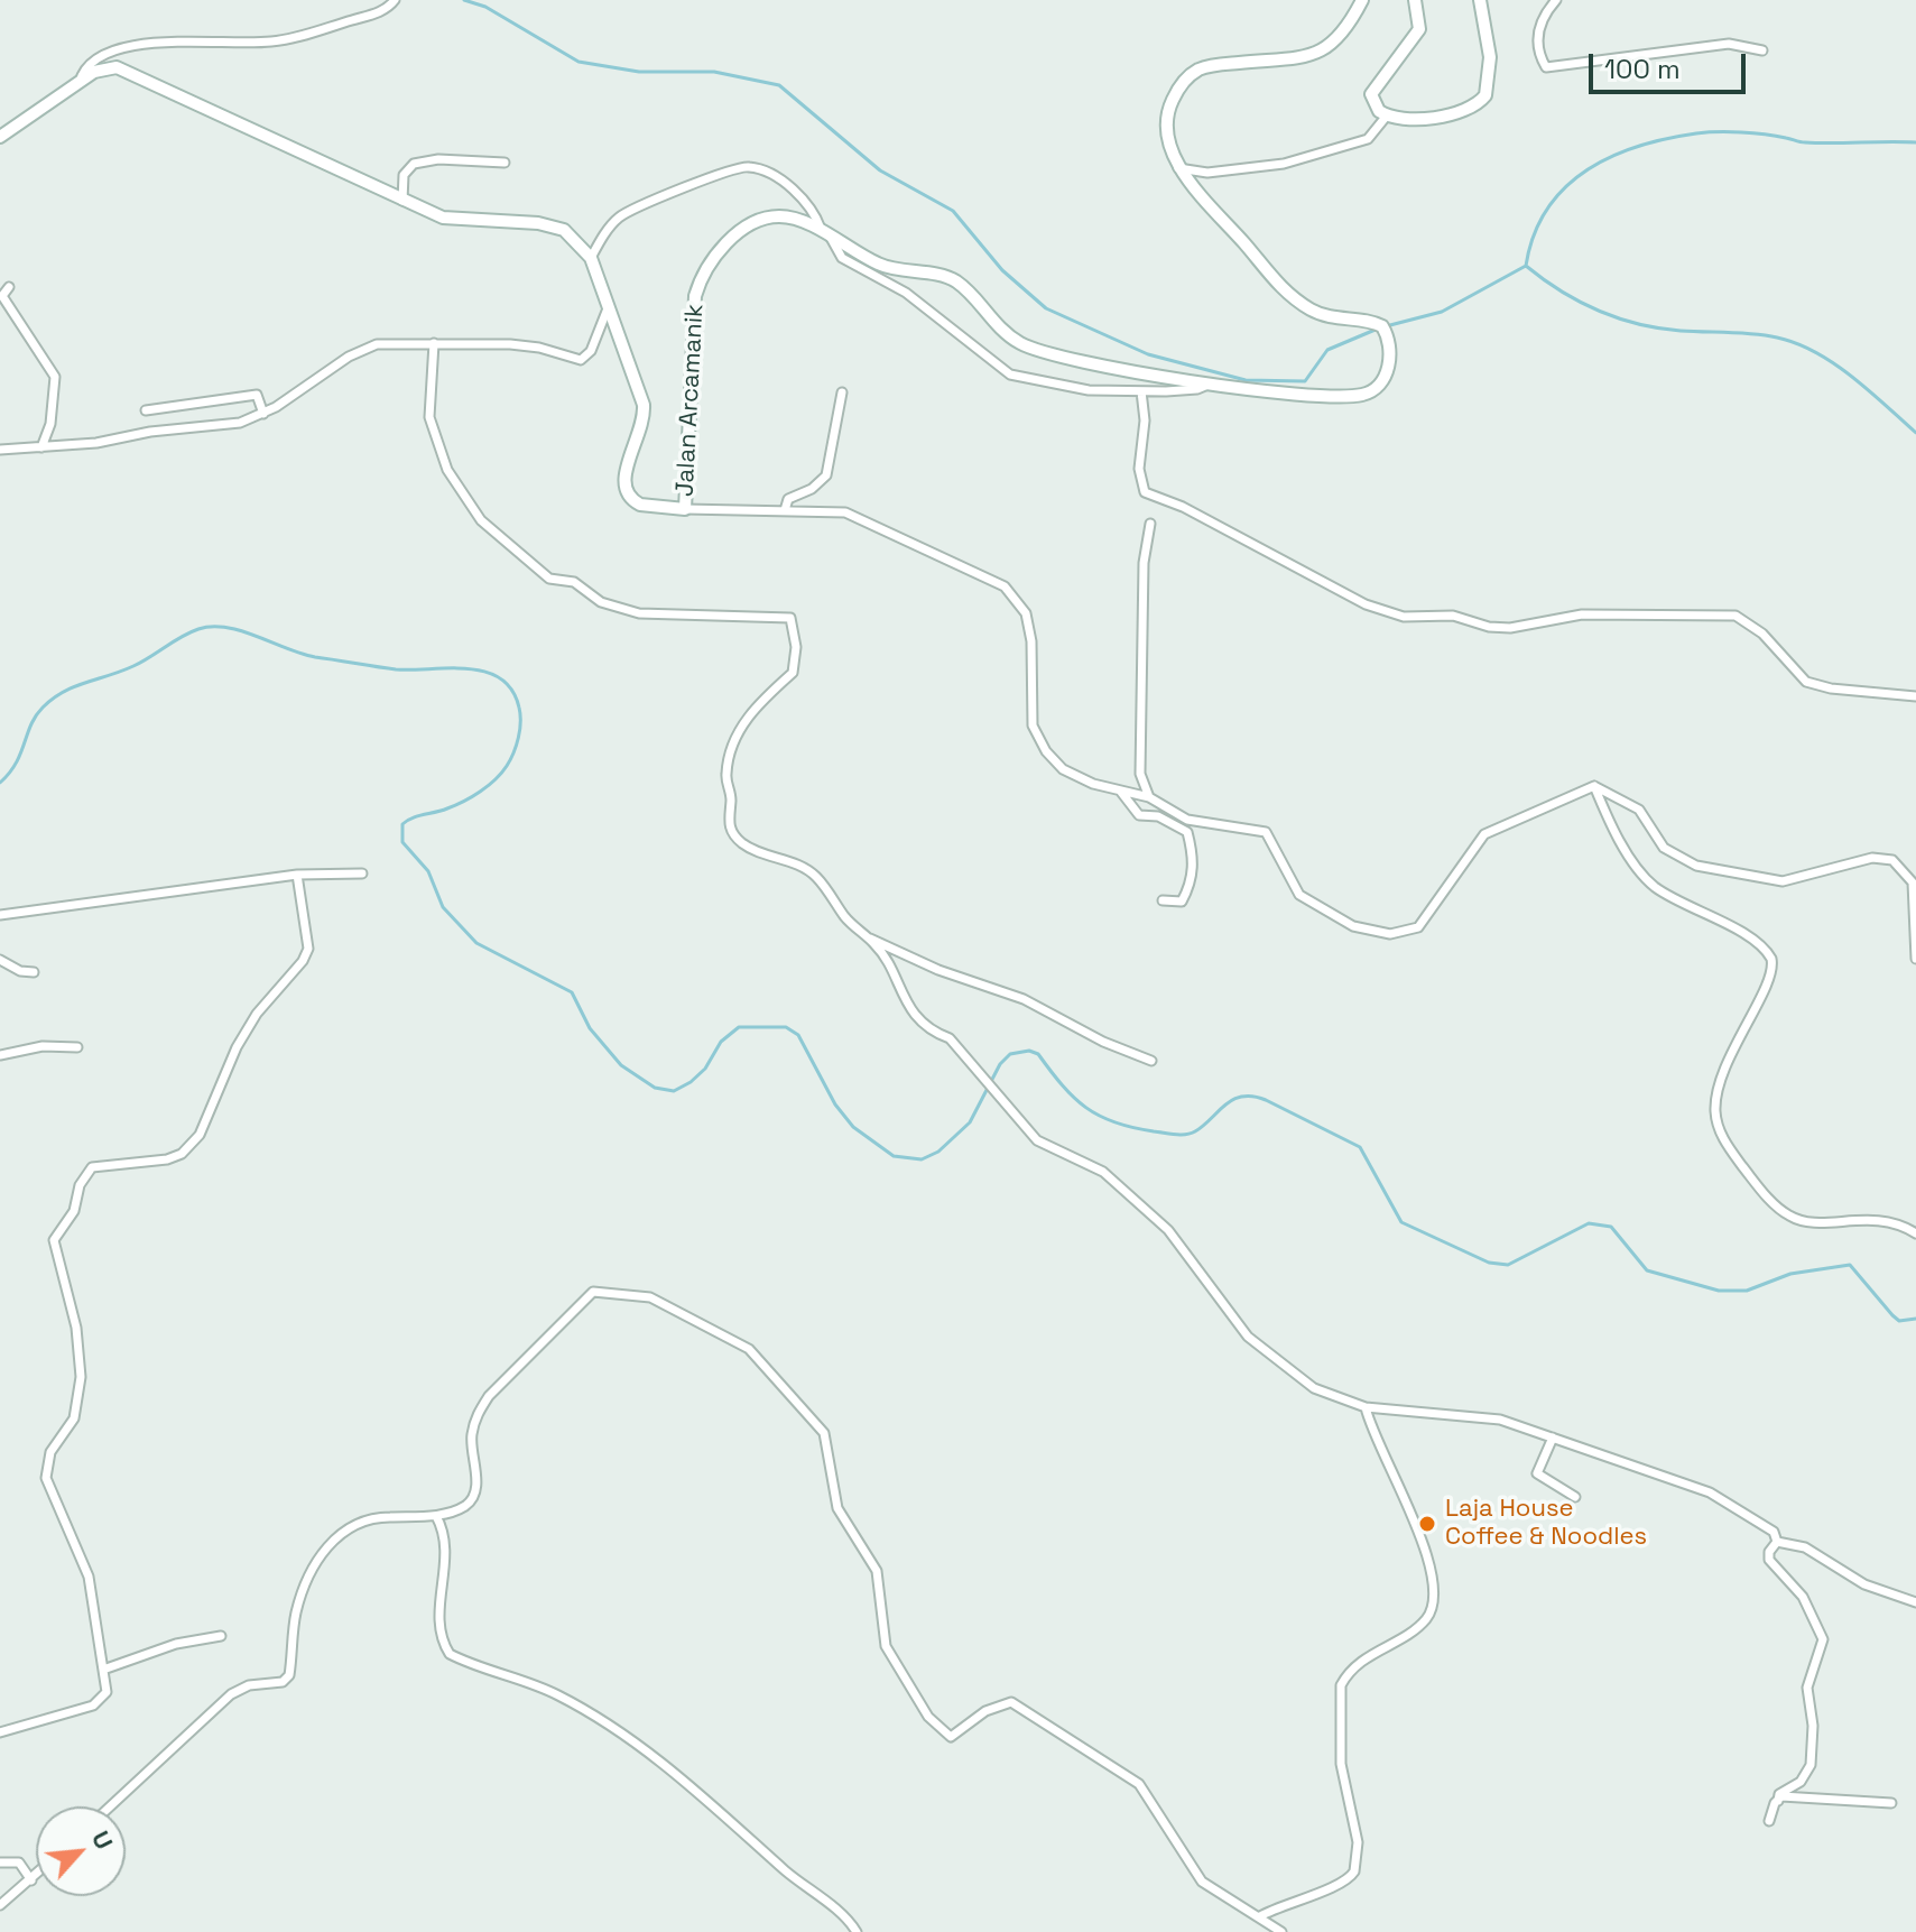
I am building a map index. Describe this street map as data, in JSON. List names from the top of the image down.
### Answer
{
  "streets": {
    "street": ["Jalan Arcamanik"]
  },
  "places": ["Laja House Coffee & Noodles"],
  "scale_bar": "100 m",
  "north": "top right"
}
